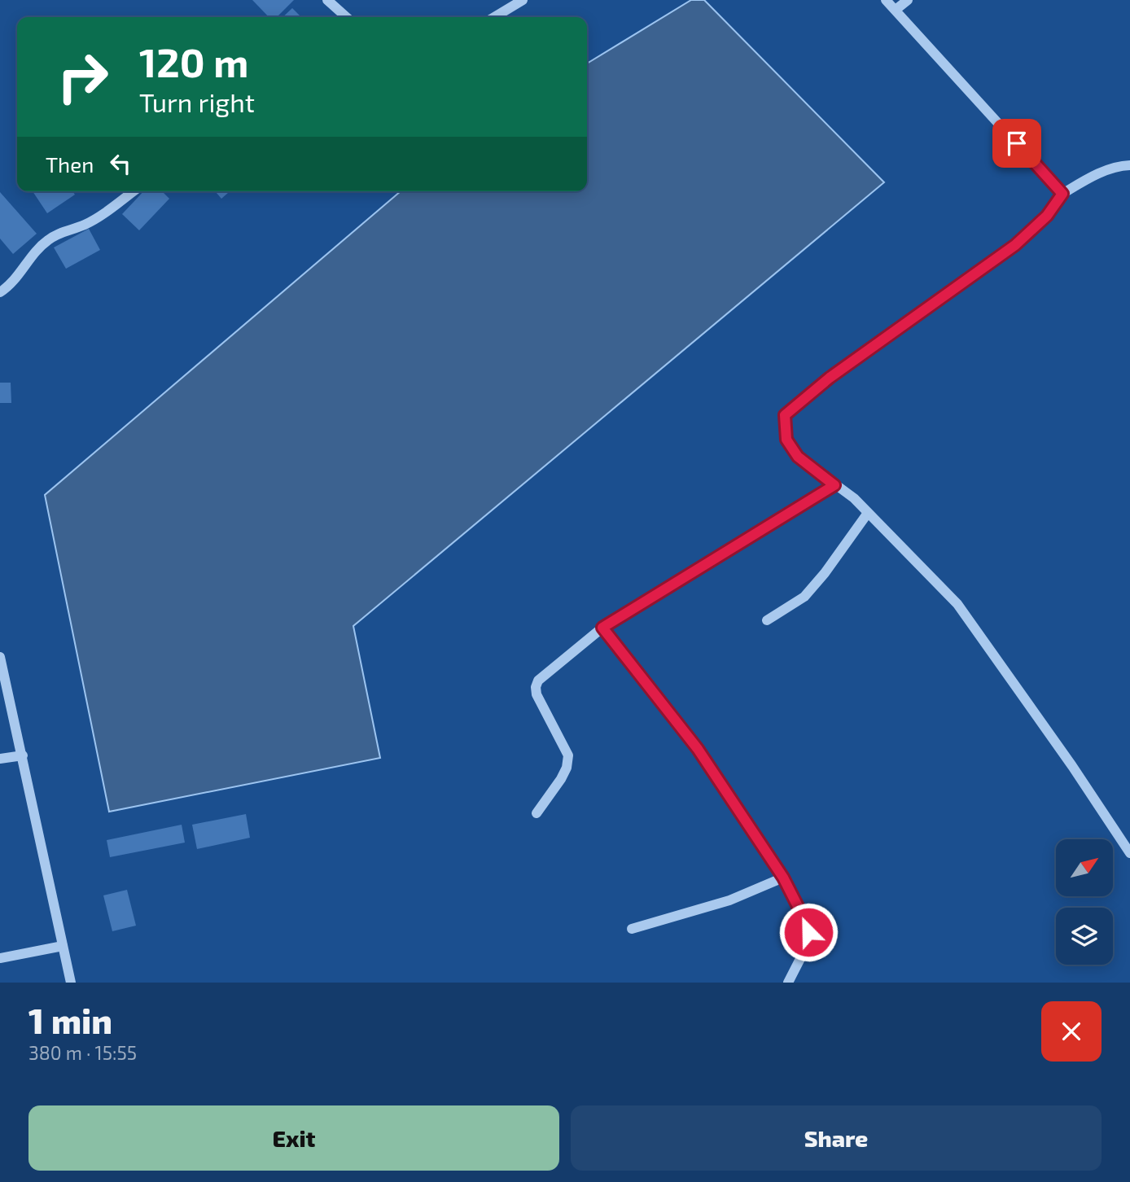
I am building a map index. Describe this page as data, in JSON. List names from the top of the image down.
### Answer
{
  "north": "top right",
  "page": {
    "turn": ["120 m", "Turn right"],
    "then": "Then",
    "heading": ["1 min", "380 m · 15:55"],
    "buttons": ["Exit", "Share"]
  }
}
